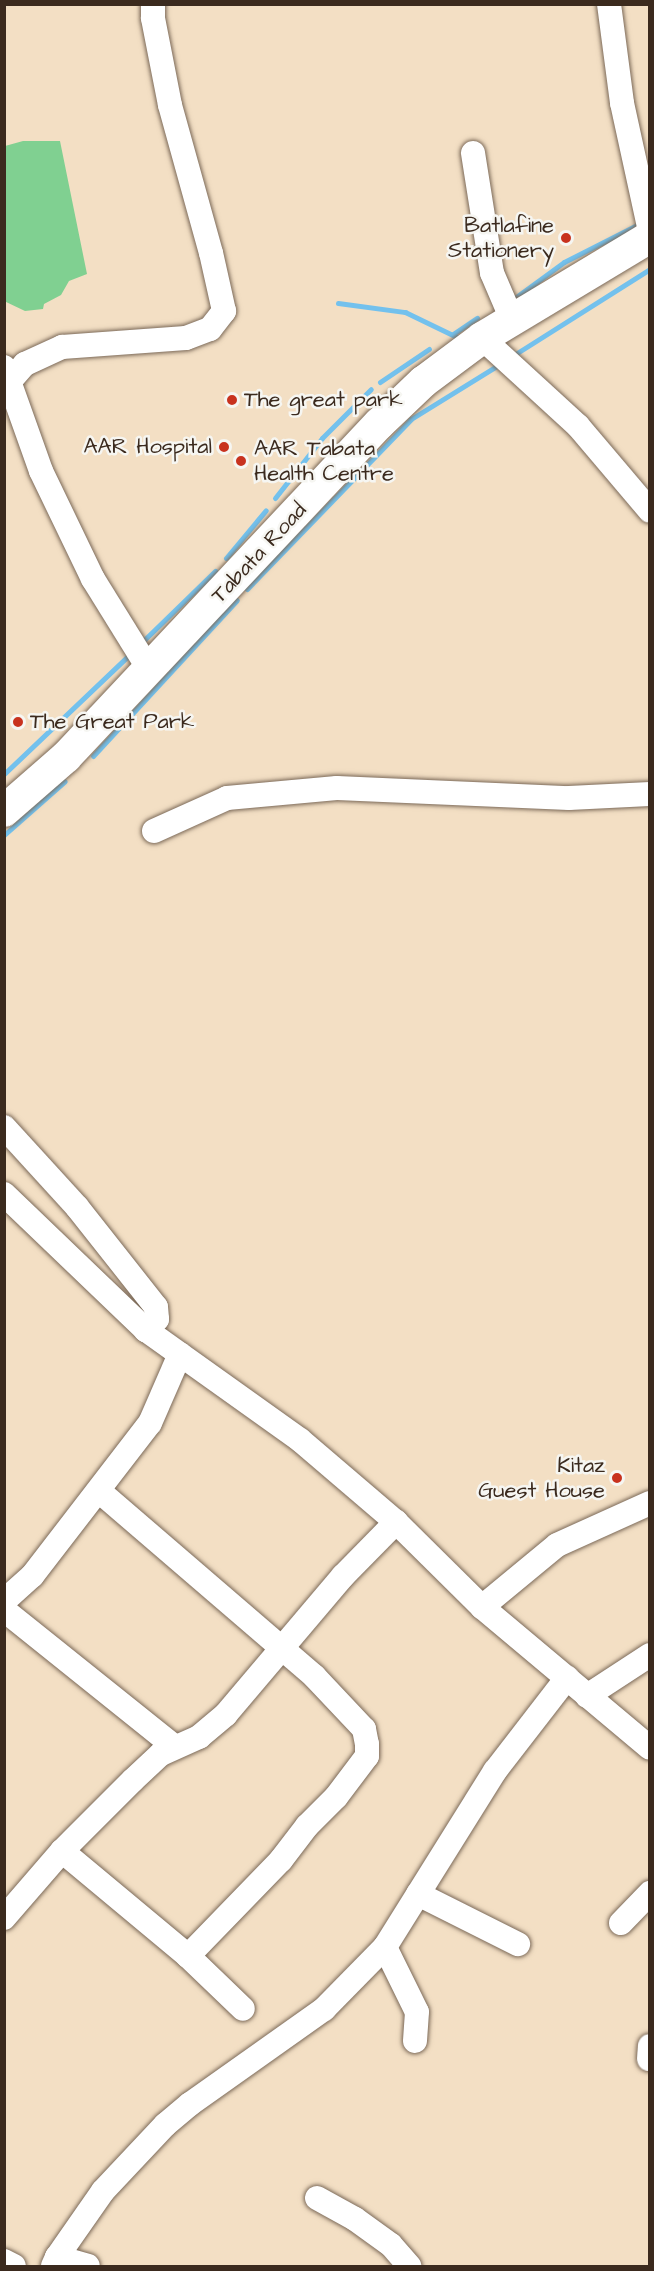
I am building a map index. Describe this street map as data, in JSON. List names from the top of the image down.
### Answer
{
  "streets": {
    "main road": ["Tabata Road"]
  },
  "places": [
    "Batlafine Stationery",
    "The great park",
    "AAR Hospital",
    "AAR Tabata Health Centre",
    "The Great Park",
    "Kitaz Guest House"
  ]
}
